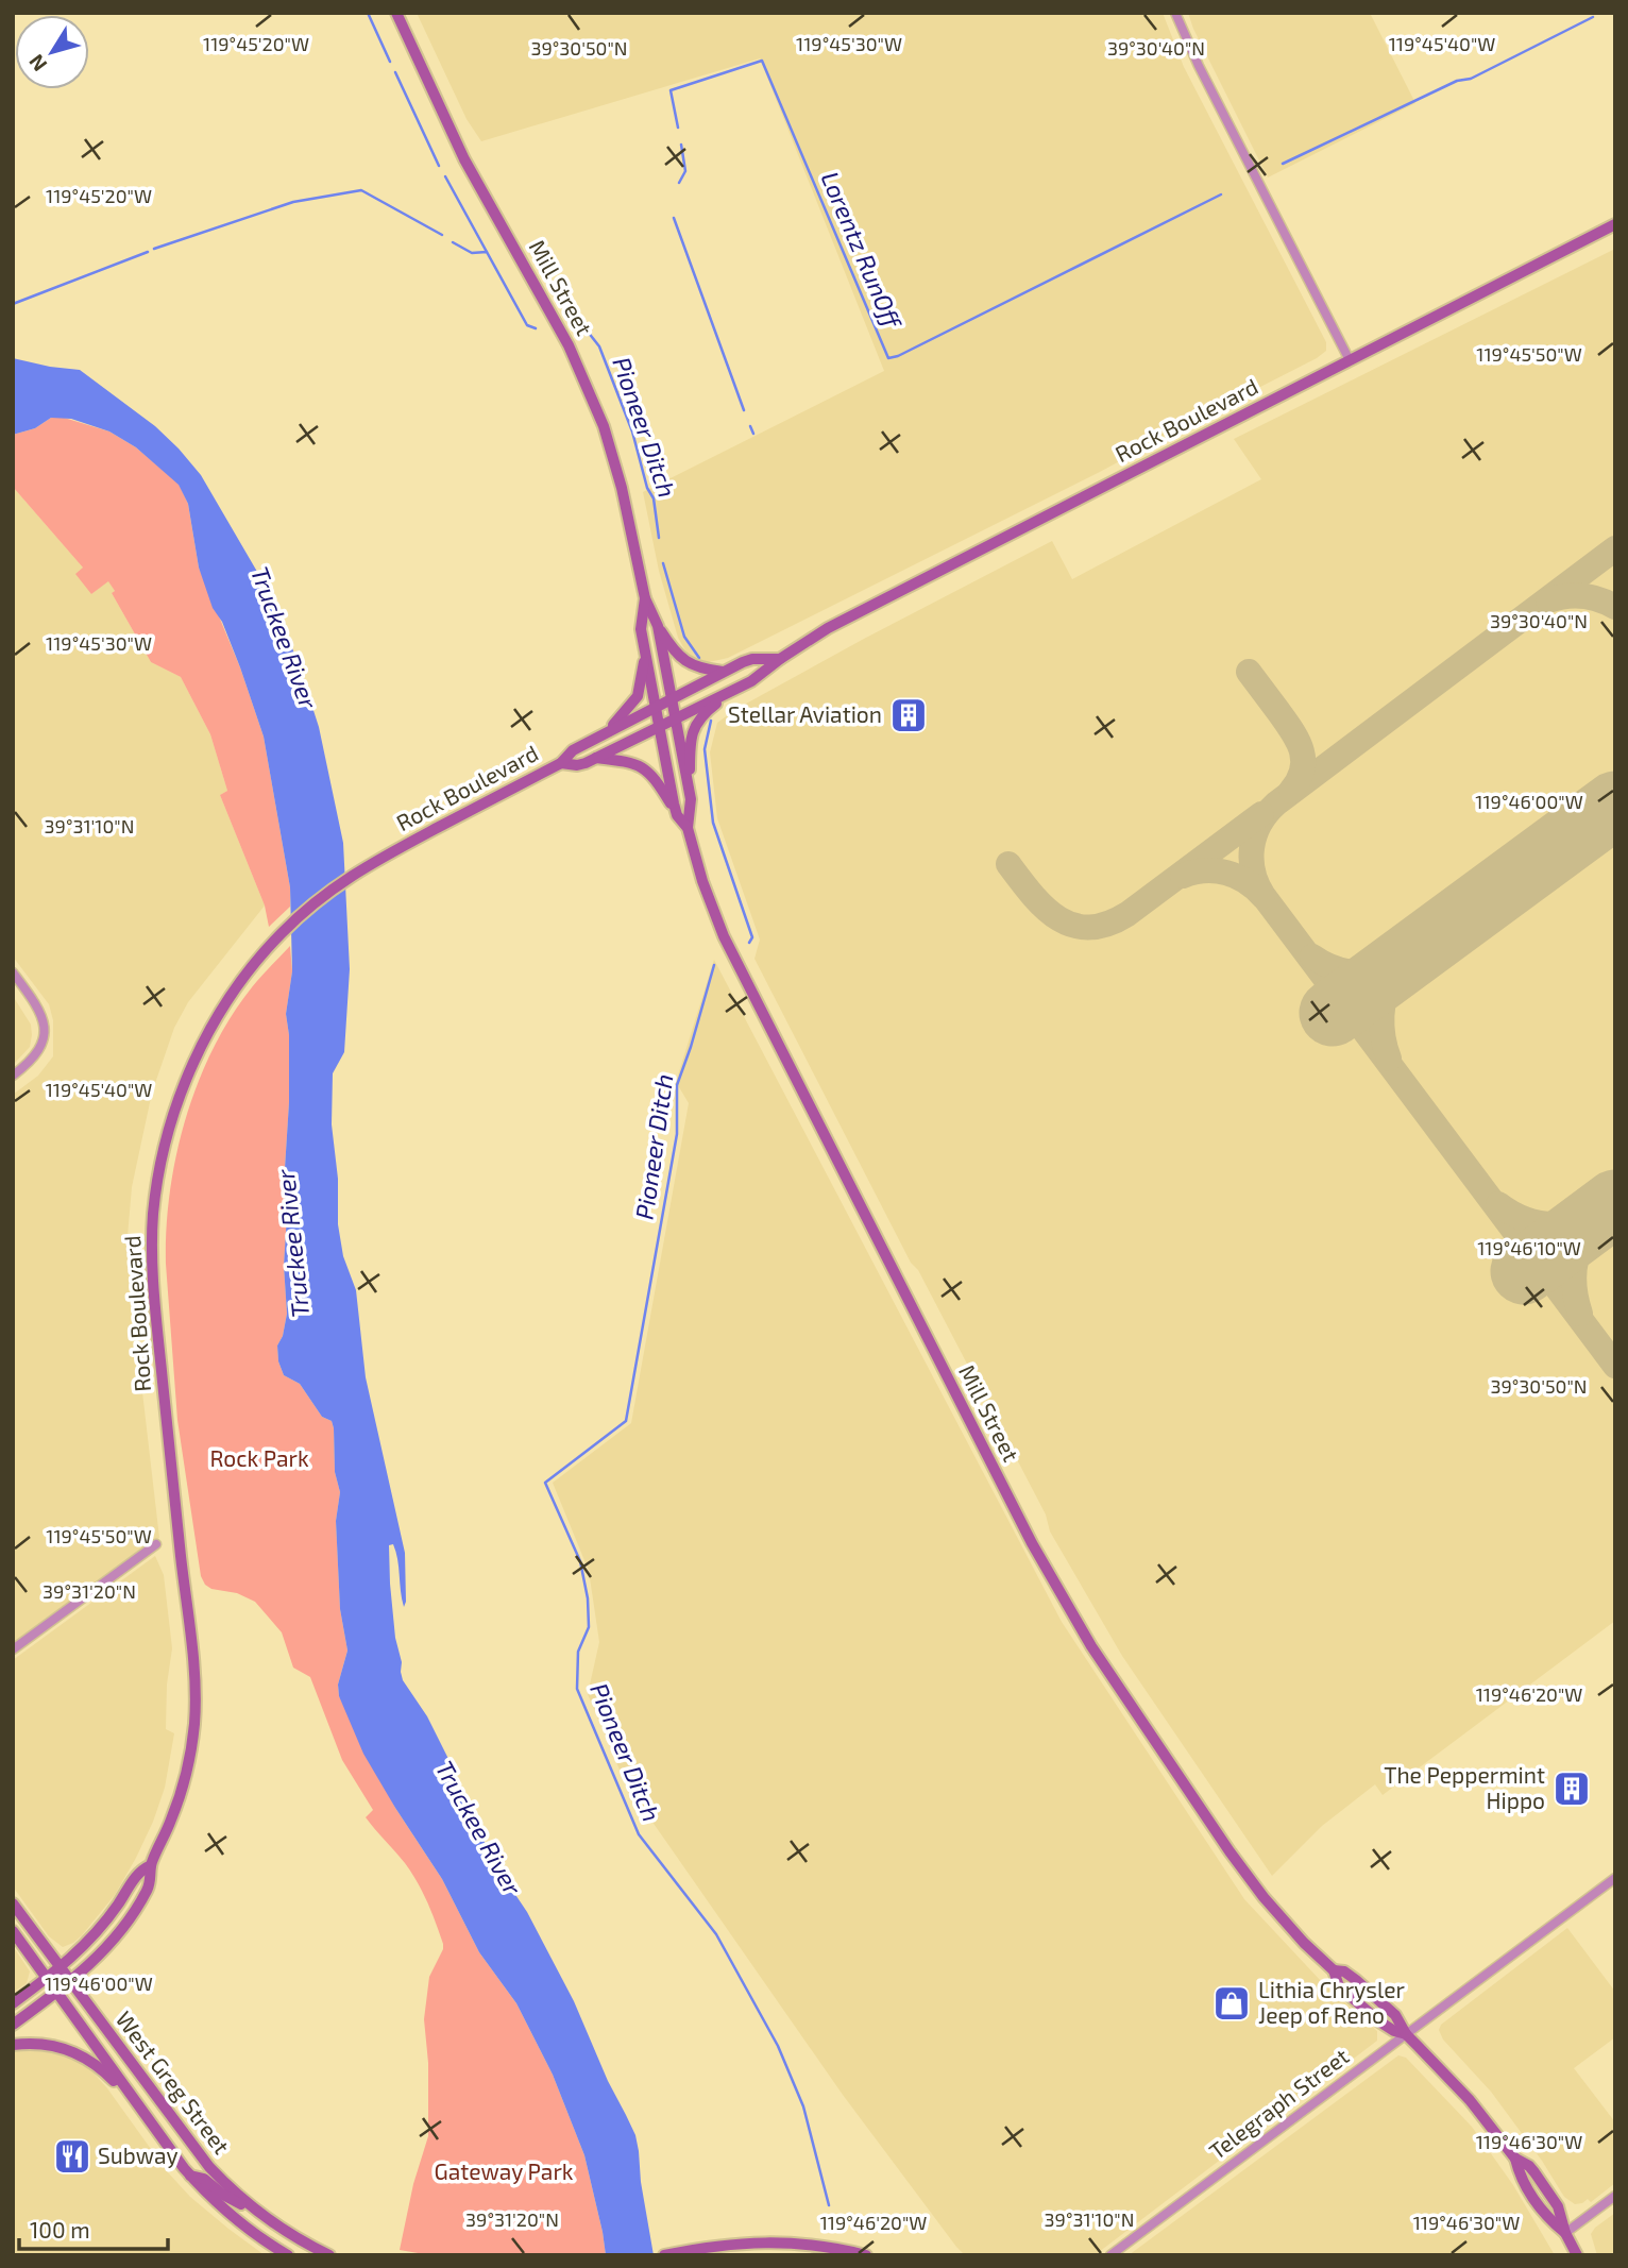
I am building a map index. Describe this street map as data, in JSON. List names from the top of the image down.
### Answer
{
  "streets": {
    "main road": ["Mill Street", "Rock Boulevard", "West Greg Street"],
    "street": ["Telegraph Street"]
  },
  "crossings": [
    ["Mill Street", "Rock Boulevard"],
    ["Mill Street", "Telegraph Street"],
    ["Rock Boulevard", "West Greg Street"]
  ],
  "water": ["Lorentz RunOff", "Pioneer Ditch", "Truckee River"],
  "parks": ["Rock Park", "Gateway Park"],
  "places": {
    "building": ["Stellar Aviation", "The Peppermint Hippo"],
    "shop": ["Lithia Chrysler Jeep of Reno"],
    "restaurant": ["Subway"]
  },
  "scale_bar": "100 m",
  "north": "bottom left",
  "coordinates": [
    "119°45'20\"W",
    "119°45'30\"W",
    "119°45'40\"W",
    "39°30'50\"N",
    "39°30'40\"N",
    "119°45'50\"W",
    "119°46'00\"W",
    "39°31'10\"N",
    "119°46'10\"W",
    "39°31'20\"N",
    "119°46'20\"W",
    "119°46'30\"W"
  ]
}
